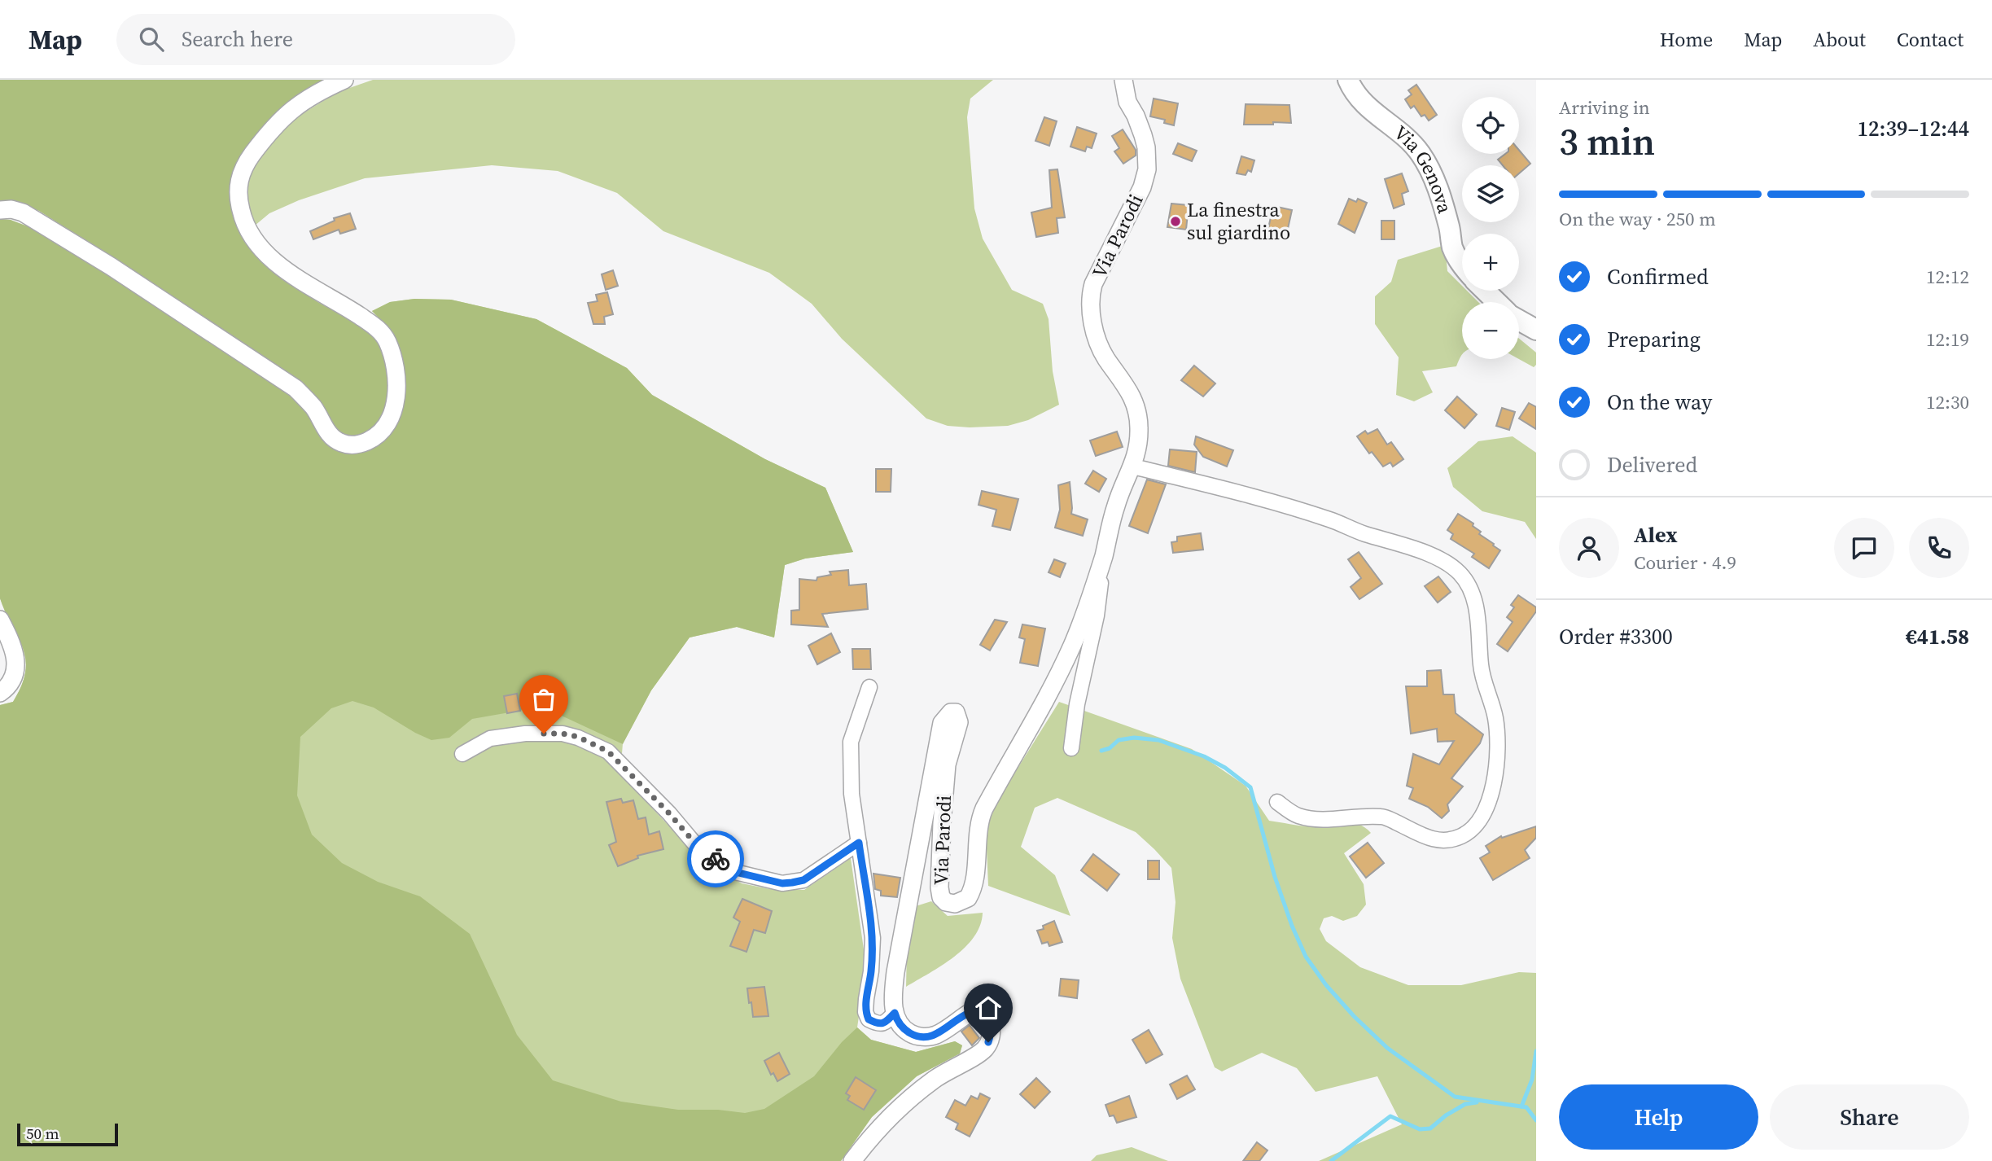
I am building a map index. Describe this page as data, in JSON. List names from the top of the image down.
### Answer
{
  "streets": {
    "main road": ["Via Genova"],
    "street": ["Via Parodi"]
  },
  "places": ["La finestra sul giardino"],
  "scale_bar": "50 m",
  "page": {
    "header": "Map",
    "search": "Search here",
    "nav": [
      "Home",
      "Map",
      "About",
      "Contact"
    ],
    "heading": ["3 min", "Arriving in", "12:39–12:44"],
    "panel": [
      "Alex",
      "Courier · 4.9",
      "Order #3300",
      "€41.58"
    ],
    "map_buttons": ["+", "−"],
    "bar": "On the way · 250 m",
    "list": [
      ["Confirmed", "12:12"],
      ["Preparing", "12:19"],
      ["On the way", "12:30"],
      "Delivered"
    ],
    "buttons": ["Help", "Share"],
    "scale": "50 m"
  }
}
